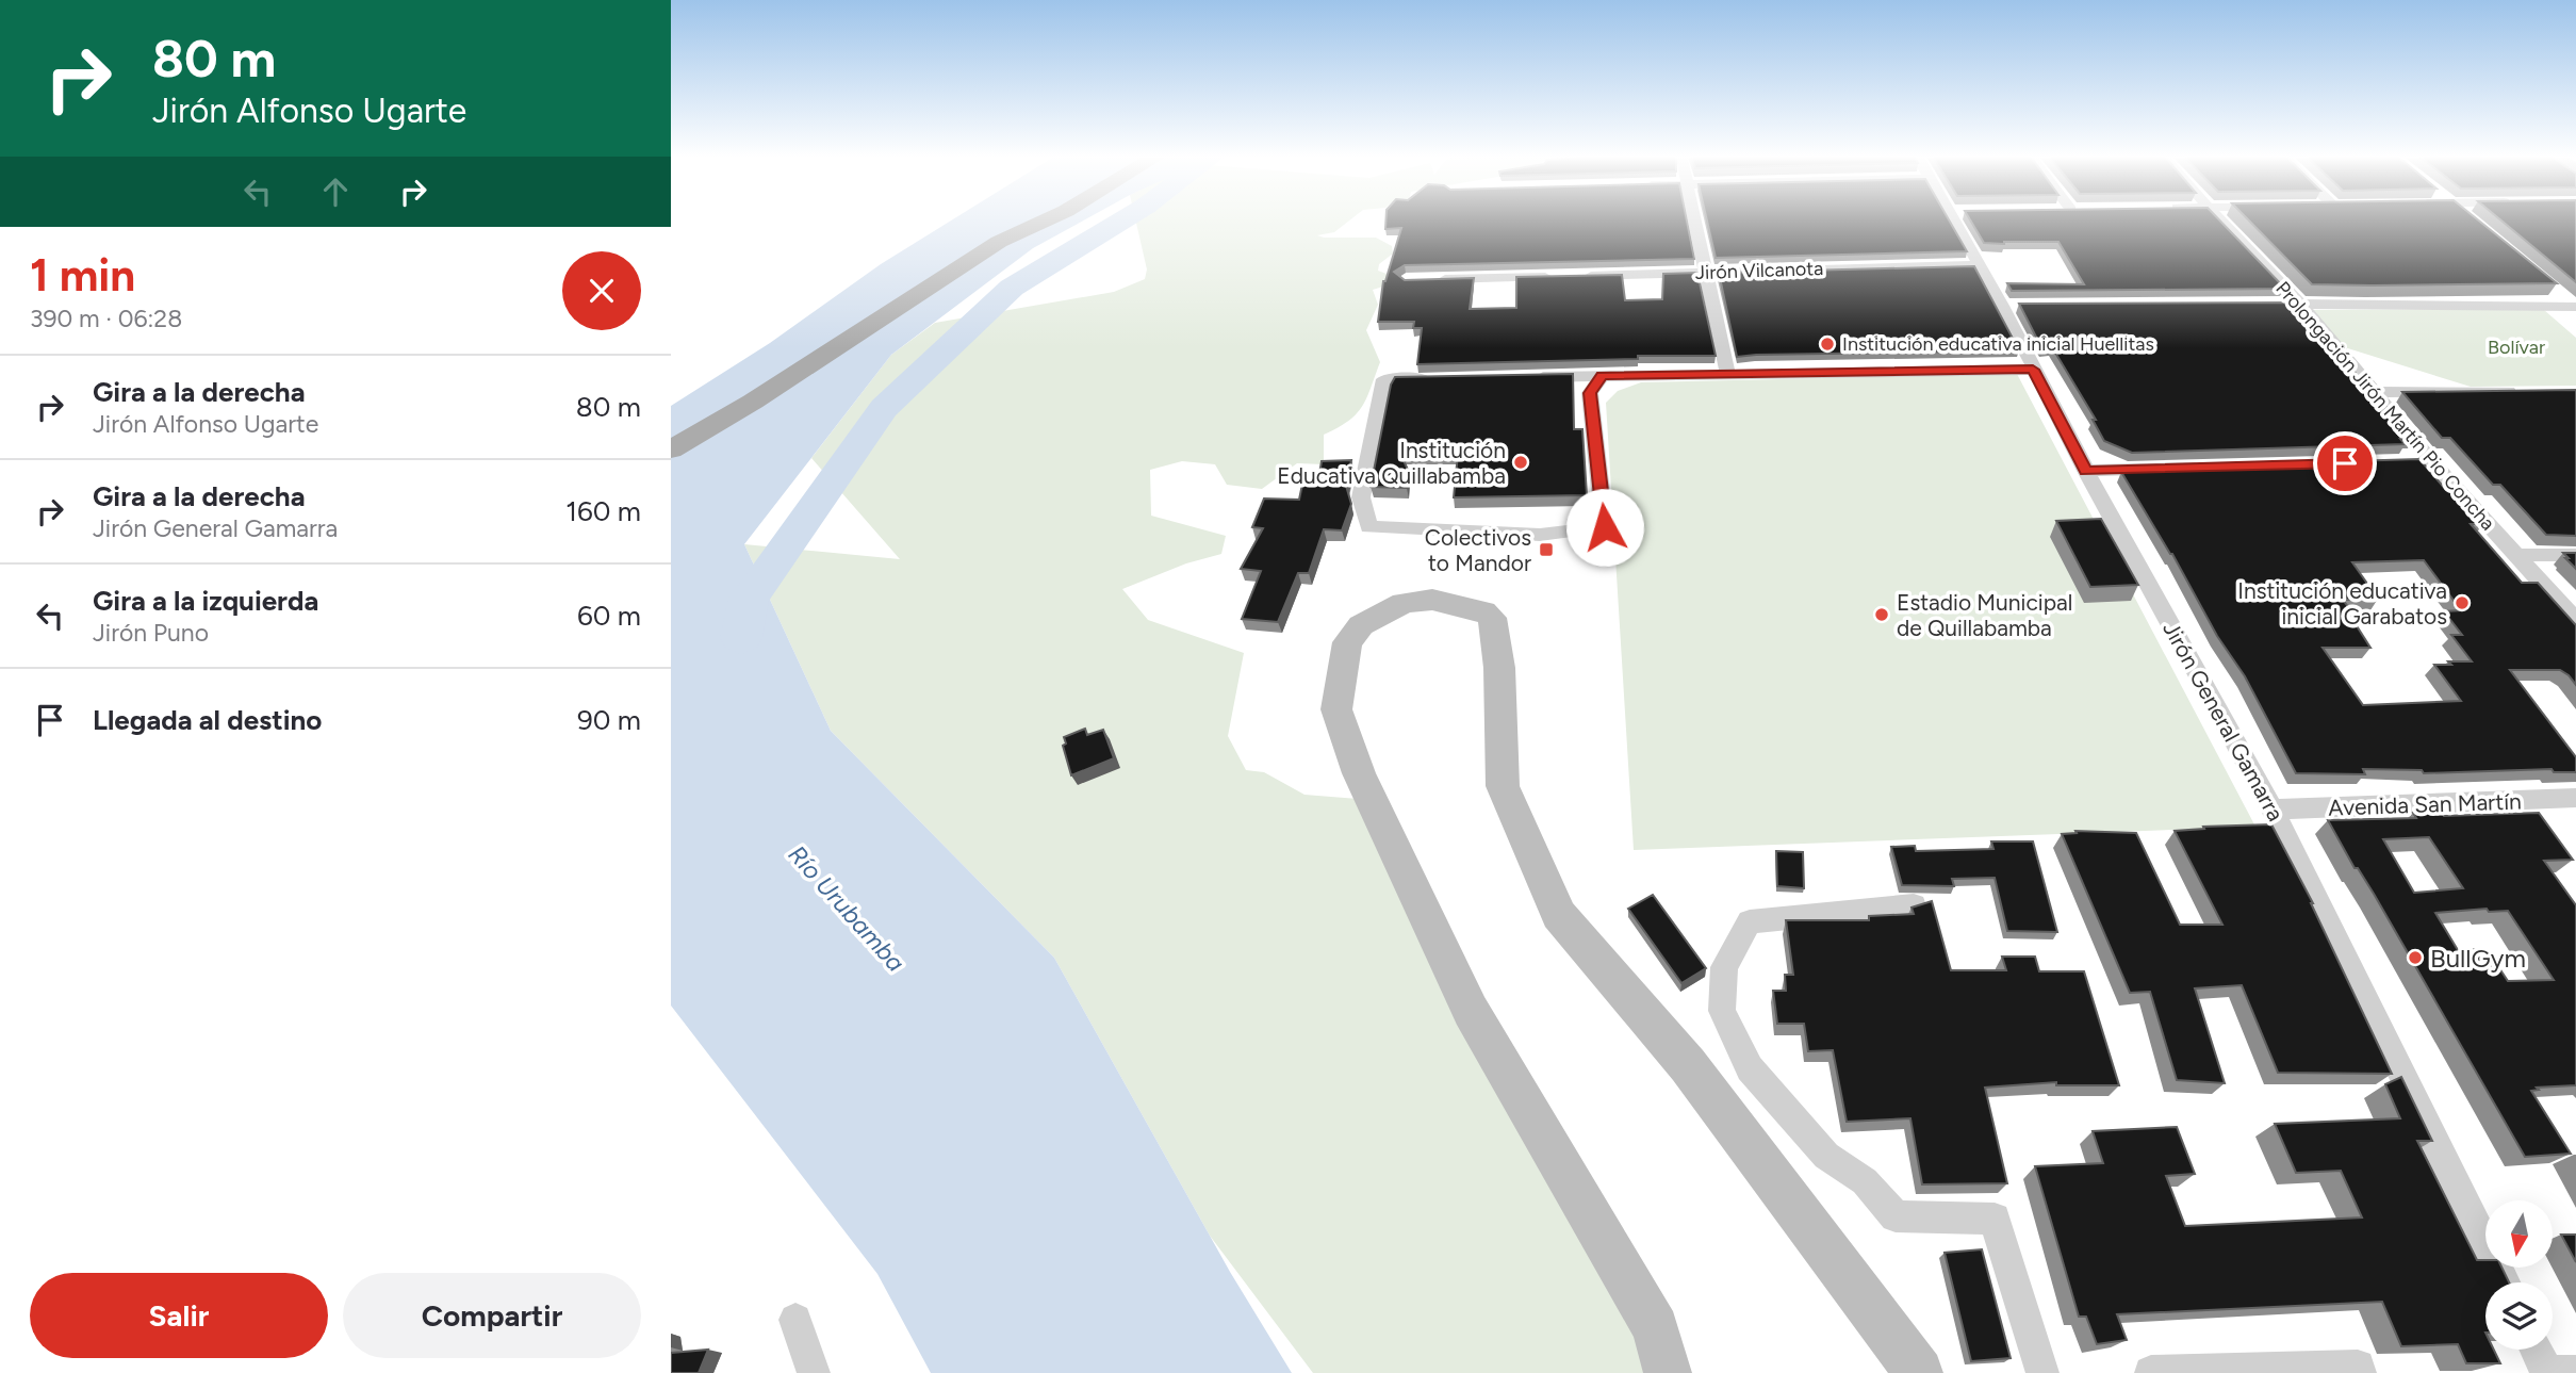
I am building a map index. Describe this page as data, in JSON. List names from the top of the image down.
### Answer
{
  "streets": {
    "street": [
      "Jirón Vilcanota",
      "Prolongación Jirón Martín Pio Concha",
      "Jirón General Gamarra",
      "Avenida San Martín"
    ]
  },
  "crossings": [
    ["Jirón Vilcanota", "Jirón General Gamarra"],
    ["Jirón General Gamarra", "Avenida San Martín"]
  ],
  "water": ["Río Urubamba"],
  "parks": ["Bolívar"],
  "places": {
    "other": [
      "Institución educativa inicial Huellitas",
      "Institución Educativa Quillabamba",
      "Institución educativa inicial Garabatos",
      "Estadio Municipal de Quillabamba",
      "BullGym"
    ],
    "transit": ["Colectivos to Mandor"]
  },
  "north": "bottom",
  "page": {
    "turn": ["80 m", "Jirón Alfonso Ugarte"],
    "heading": ["1 min", "390 m · 06:28"],
    "list": [
      {
        "name": "Gira a la derecha",
        "note": "Jirón Alfonso Ugarte",
        "value": "80 m"
      },
      {
        "name": "Gira a la derecha",
        "note": "Jirón General Gamarra",
        "value": "160 m"
      },
      {
        "name": "Gira a la izquierda",
        "note": "Jirón Puno",
        "value": "60 m"
      },
      {
        "name": "Llegada al destino",
        "value": "90 m"
      }
    ],
    "buttons": ["Salir", "Compartir"]
  }
}
